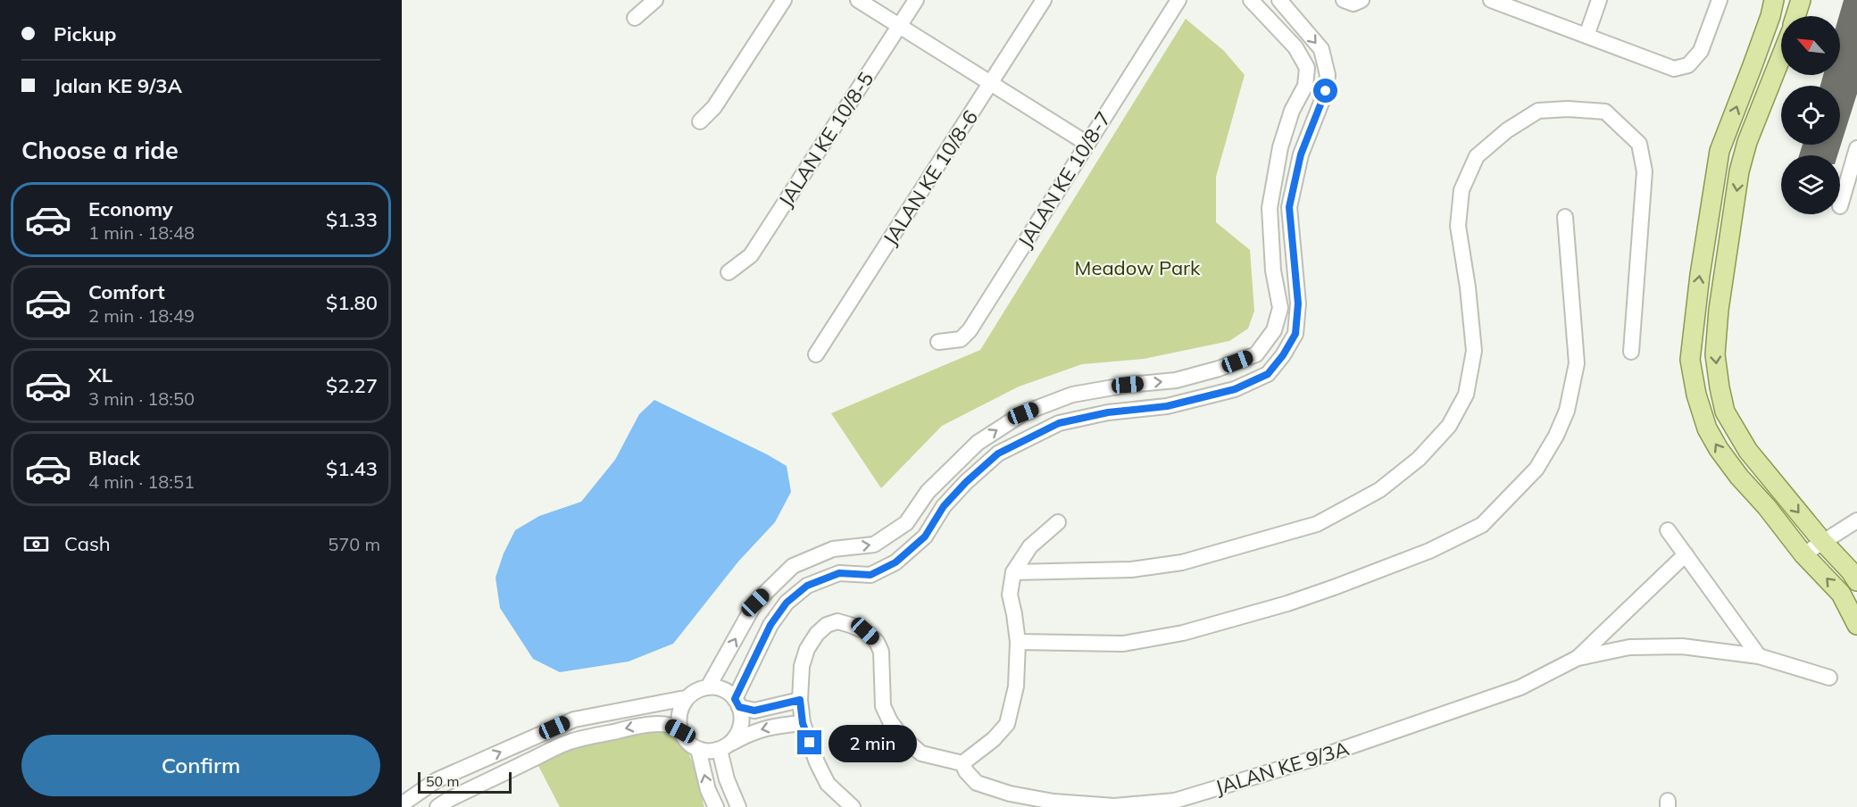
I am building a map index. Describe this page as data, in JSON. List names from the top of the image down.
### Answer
{
  "streets": {
    "street": [
      "JALAN KE 10/8-5",
      "JALAN KE 10/8-6",
      "JALAN KE 10/8-7",
      "JALAN KE 9/3A"
    ]
  },
  "parks": ["Meadow Park"],
  "scale_bar": "50 m",
  "north": "top left",
  "page": {
    "banner": ["Pickup", "Jalan KE 9/3A"],
    "heading": "Choose a ride",
    "list": [
      {
        "name": "Economy",
        "note": "1 min · 18:48",
        "value": "$1.33"
      },
      {
        "name": "Comfort",
        "note": "2 min · 18:49",
        "value": "$1.80"
      },
      {
        "name": "XL",
        "note": "3 min · 18:50",
        "value": "$2.27"
      },
      {
        "name": "Black",
        "note": "4 min · 18:51",
        "value": "$1.43"
      }
    ],
    "pay": ["Cash", "570 m"],
    "buttons": "Confirm",
    "bubble": "2 min",
    "scale": "50 m"
  }
}
